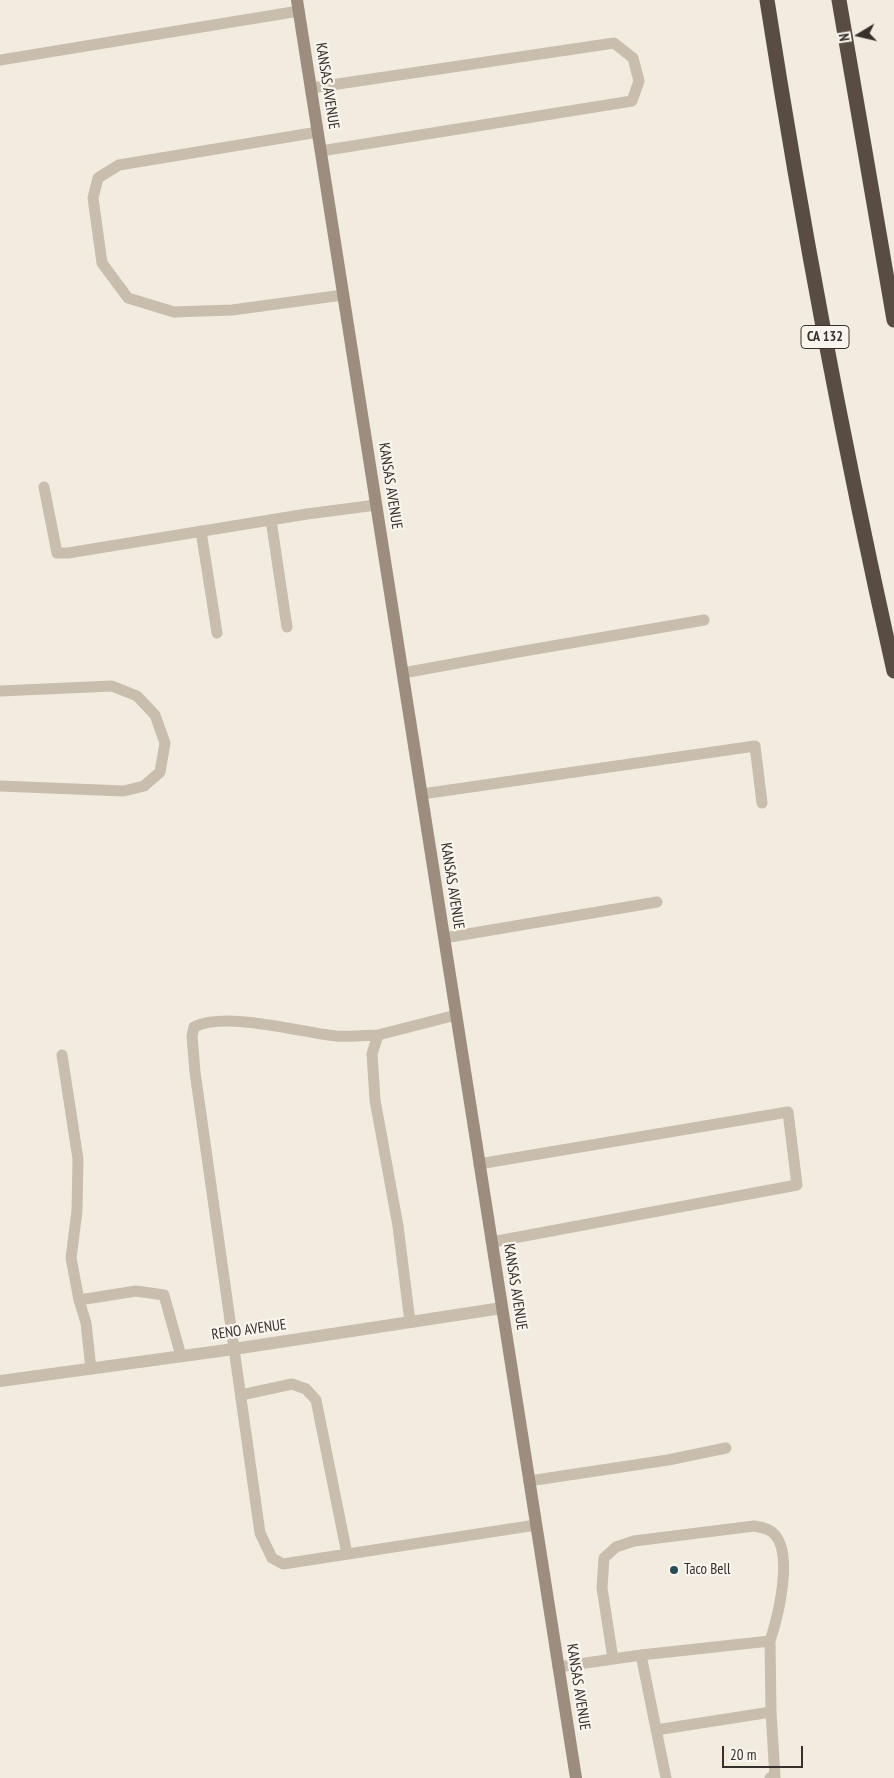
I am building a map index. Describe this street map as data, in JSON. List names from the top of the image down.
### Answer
{
  "streets": {
    "highway": ["CA 132"],
    "main road": ["KANSAS AVENUE"],
    "street": ["RENO AVENUE"]
  },
  "crossings": [
    ["KANSAS AVENUE", "RENO AVENUE"]
  ],
  "places": ["Taco Bell"],
  "scale_bar": "20 m",
  "north": "left"
}
